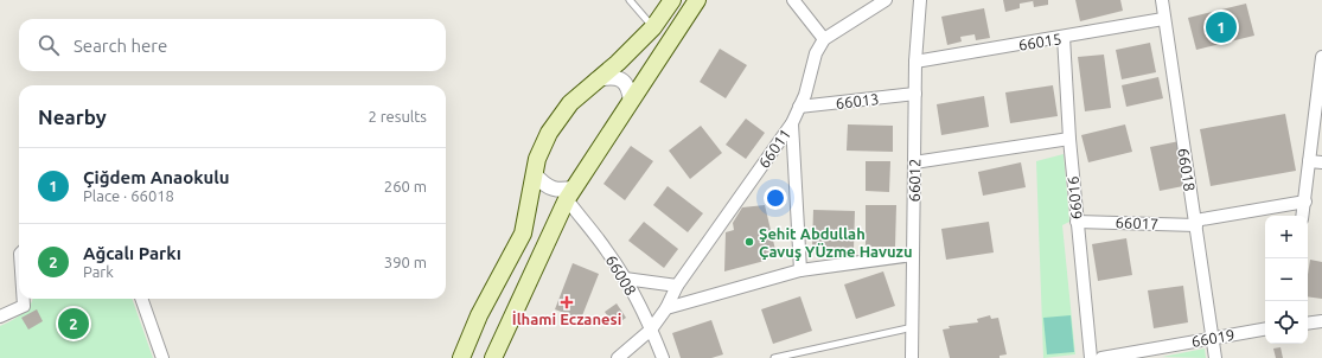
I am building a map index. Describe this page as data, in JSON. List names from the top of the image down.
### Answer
{
  "streets": {
    "street": [
      "66015",
      "66013",
      "66011",
      "66018",
      "66012",
      "66016",
      "66017",
      "66008",
      "66019"
    ]
  },
  "crossings": [
    ["66015", "66018"],
    ["66015", "66012"],
    ["66015", "66016"],
    ["66013", "66011"],
    ["66013", "66012"],
    ["66011", "66008"],
    ["66018", "66017"],
    ["66018", "66019"],
    ["66016", "66017"]
  ],
  "places": {
    "other": ["Şehit Abdullah Çavuş YÜzme Havuzu"],
    "health": ["İlhami Eczanesi"]
  },
  "page": {
    "pins": ["1", "2"],
    "search": "Search here",
    "heading": ["Nearby", "2 results"],
    "list": [
      {
        "mark": "1",
        "name": "Çiğdem Anaokulu",
        "note": "Place · 66018",
        "value": "260 m"
      },
      {
        "mark": "2",
        "name": "Ağcalı Parkı",
        "note": "Park",
        "value": "390 m"
      }
    ],
    "map_buttons": ["+", "−"]
  }
}
